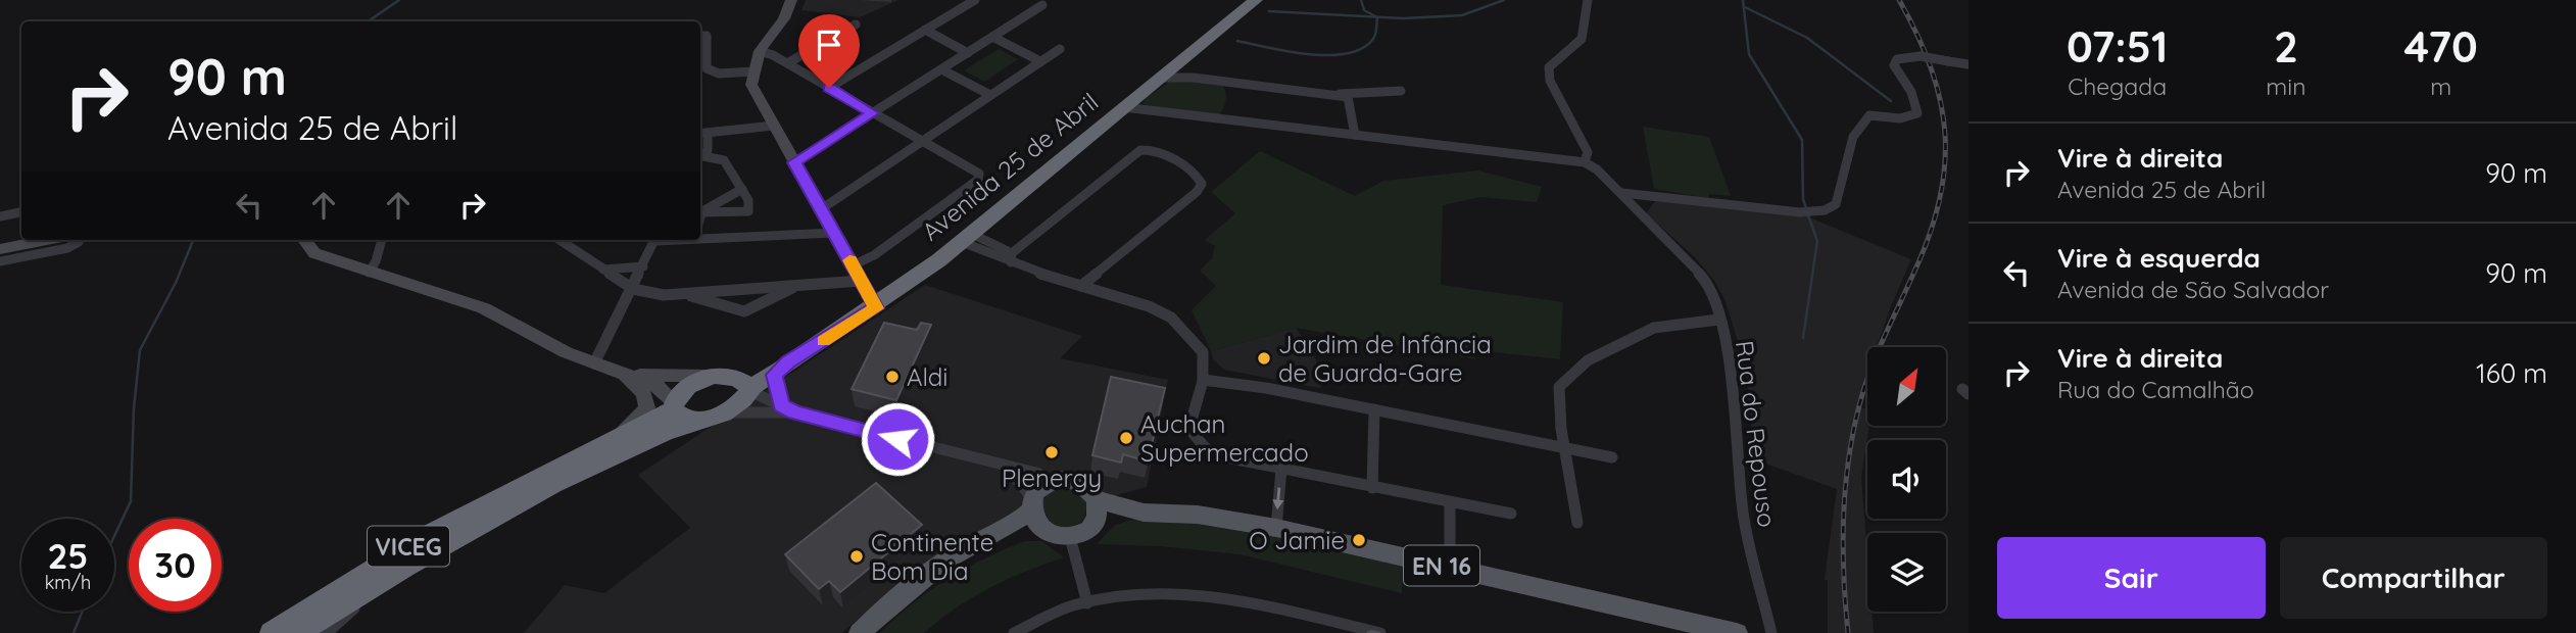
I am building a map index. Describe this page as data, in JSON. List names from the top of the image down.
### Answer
{
  "streets": {
    "highway": ["Avenida 25 de Abril", "VICEG"],
    "main road": ["EN 16"],
    "street": ["Rua do Repouso"]
  },
  "places": [
    "Jardim de Infância de Guarda-Gare",
    "Aldi",
    "Auchan Supermercado",
    "Plenergy",
    "O Jamie",
    "Continente Bom Dia"
  ],
  "north": "top right",
  "page": {
    "eta": [
      "07:51",
      "Chegada",
      "2",
      "min",
      "470",
      "m"
    ],
    "turn": ["90 m", "Avenida 25 de Abril"],
    "list": [
      {
        "name": "Vire à direita",
        "note": "Avenida 25 de Abril",
        "value": "90 m"
      },
      {
        "name": "Vire à esquerda",
        "note": "Avenida de São Salvador",
        "value": "90 m"
      },
      {
        "name": "Vire à direita",
        "note": "Rua do Camalhão",
        "value": "160 m"
      }
    ],
    "speed": "25 km/h",
    "limit": "30",
    "buttons": ["Sair", "Compartilhar"]
  }
}
